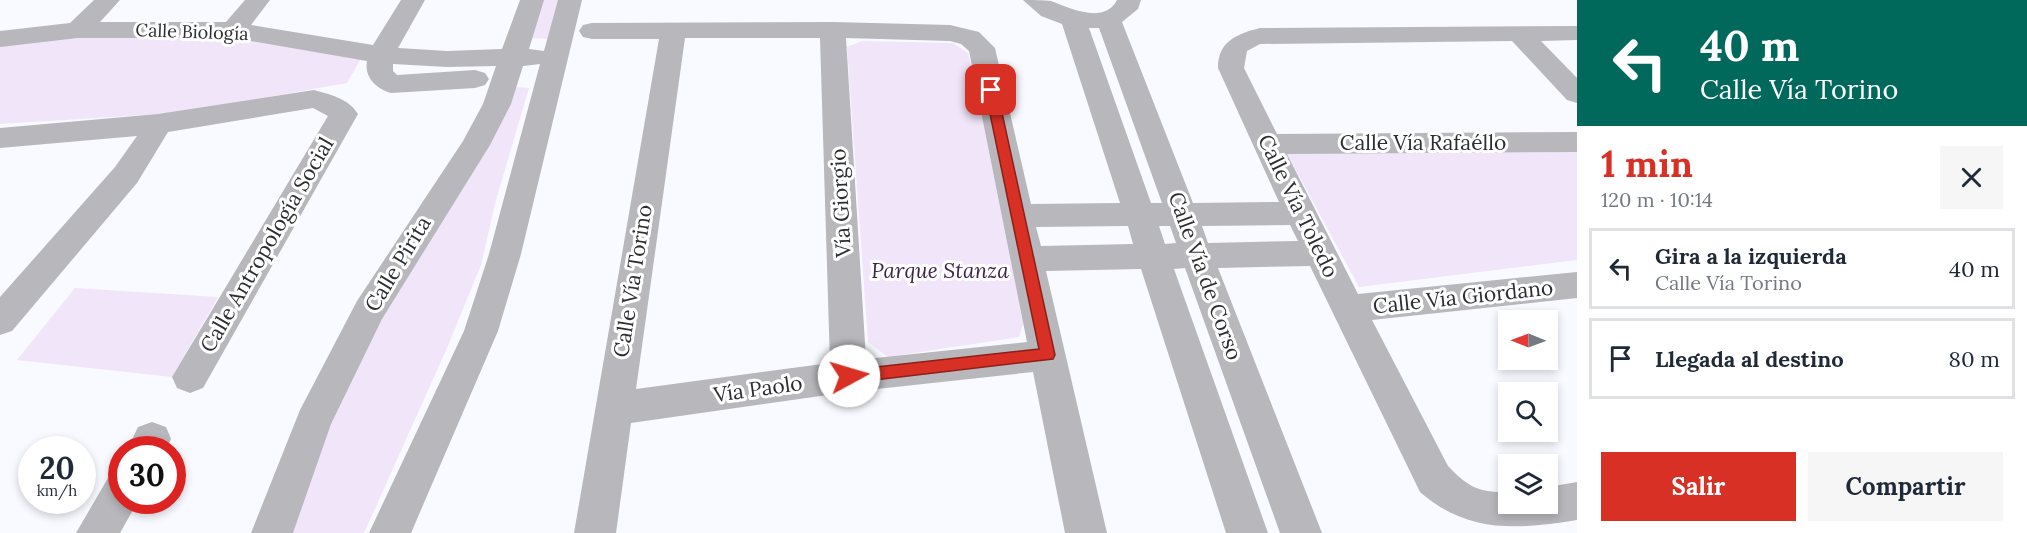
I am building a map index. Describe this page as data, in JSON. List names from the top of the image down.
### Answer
{
  "streets": {
    "street": [
      "Calle Biología",
      "Calle Vía Rafaéllo",
      "Vía Giorgio",
      "Calle Vía Toledo",
      "Calle Antropología Social",
      "Calle Pirita",
      "Calle Vía de Corso",
      "Calle Vía Torino",
      "Calle Vía Giordano",
      "Vía Paolo"
    ]
  },
  "crossings": [
    ["Calle Vía Rafaéllo", "Calle Vía Toledo"],
    ["Vía Giorgio", "Vía Paolo"],
    ["Calle Vía Toledo", "Calle Vía Giordano"],
    ["Calle Vía Torino", "Vía Paolo"]
  ],
  "parks": ["Parque Stanza"],
  "north": "left",
  "page": {
    "turn": ["40 m", "Calle Vía Torino"],
    "heading": ["1 min", "120 m · 10:14"],
    "list": [
      {
        "name": "Gira a la izquierda",
        "note": "Calle Vía Torino",
        "value": "40 m"
      },
      {
        "name": "Llegada al destino",
        "value": "80 m"
      }
    ],
    "speed": "20 km/h",
    "limit": "30",
    "buttons": ["Salir", "Compartir"]
  }
}
